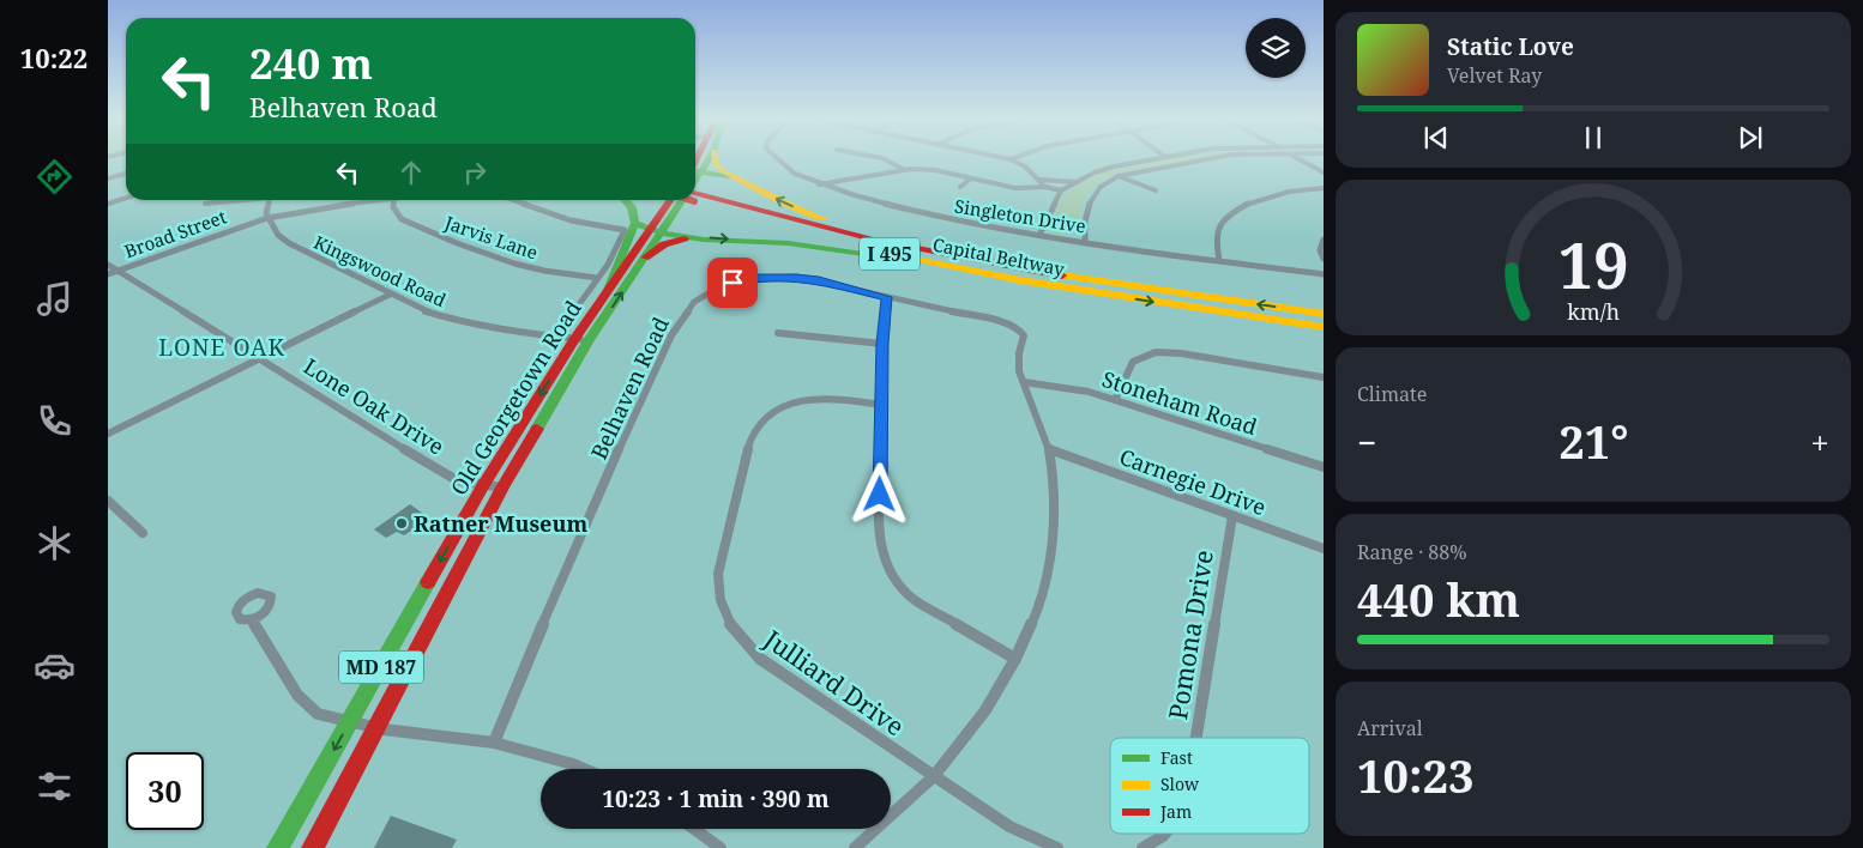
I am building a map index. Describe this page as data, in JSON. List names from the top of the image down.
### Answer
{
  "streets": {
    "main road": [
      "I 495",
      "Capital Beltway",
      "Old Georgetown Road",
      "MD 187"
    ],
    "street": [
      "Singleton Drive",
      "Broad Street",
      "Jarvis Lane",
      "Kingswood Road",
      "Belhaven Road",
      "Stoneham Road",
      "Lone Oak Drive",
      "Carnegie Drive",
      "Pomona Drive",
      "Julliard Drive"
    ]
  },
  "crossings": [
    ["Broad Street", "Kingswood Road"],
    ["Broad Street", "Lone Oak Drive"],
    ["Jarvis Lane", "Old Georgetown Road"],
    ["Kingswood Road", "Old Georgetown Road"],
    ["Belhaven Road", "Stoneham Road"],
    ["Old Georgetown Road", "Lone Oak Drive"],
    ["Carnegie Drive", "Pomona Drive"]
  ],
  "districts": ["LONE OAK"],
  "places": ["Ratner Museum"],
  "legend": ["Fast", "Slow", "Jam"],
  "page": {
    "tabs": "10:22",
    "turn": ["240 m", "Belhaven Road"],
    "song": ["Static Love", "Velvet Ray"],
    "tile": [
      "Climate",
      ["Range · 88%", "440 km"],
      ["Arrival", "10:23"]
    ],
    "heat": ["−", "21°", "+"],
    "limit": "30",
    "trip": "10:23 · 1 min · 390 m",
    "gauge": ["19", "km/h"]
  }
}
